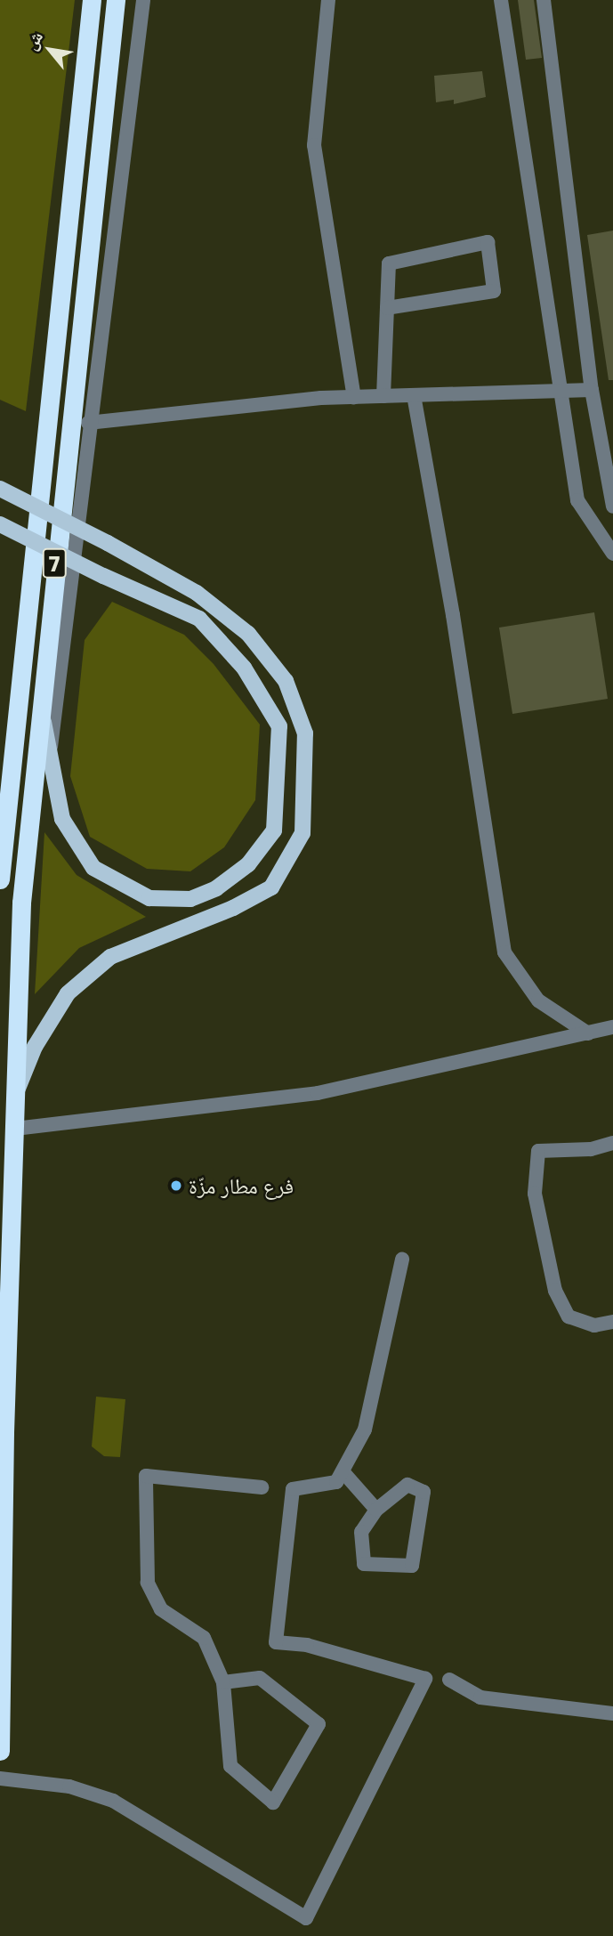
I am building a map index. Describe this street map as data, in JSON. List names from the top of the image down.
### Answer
{
  "streets": {
    "highway": ["7"]
  },
  "places": ["فرع مطار مزّة"],
  "north": "top left"
}
